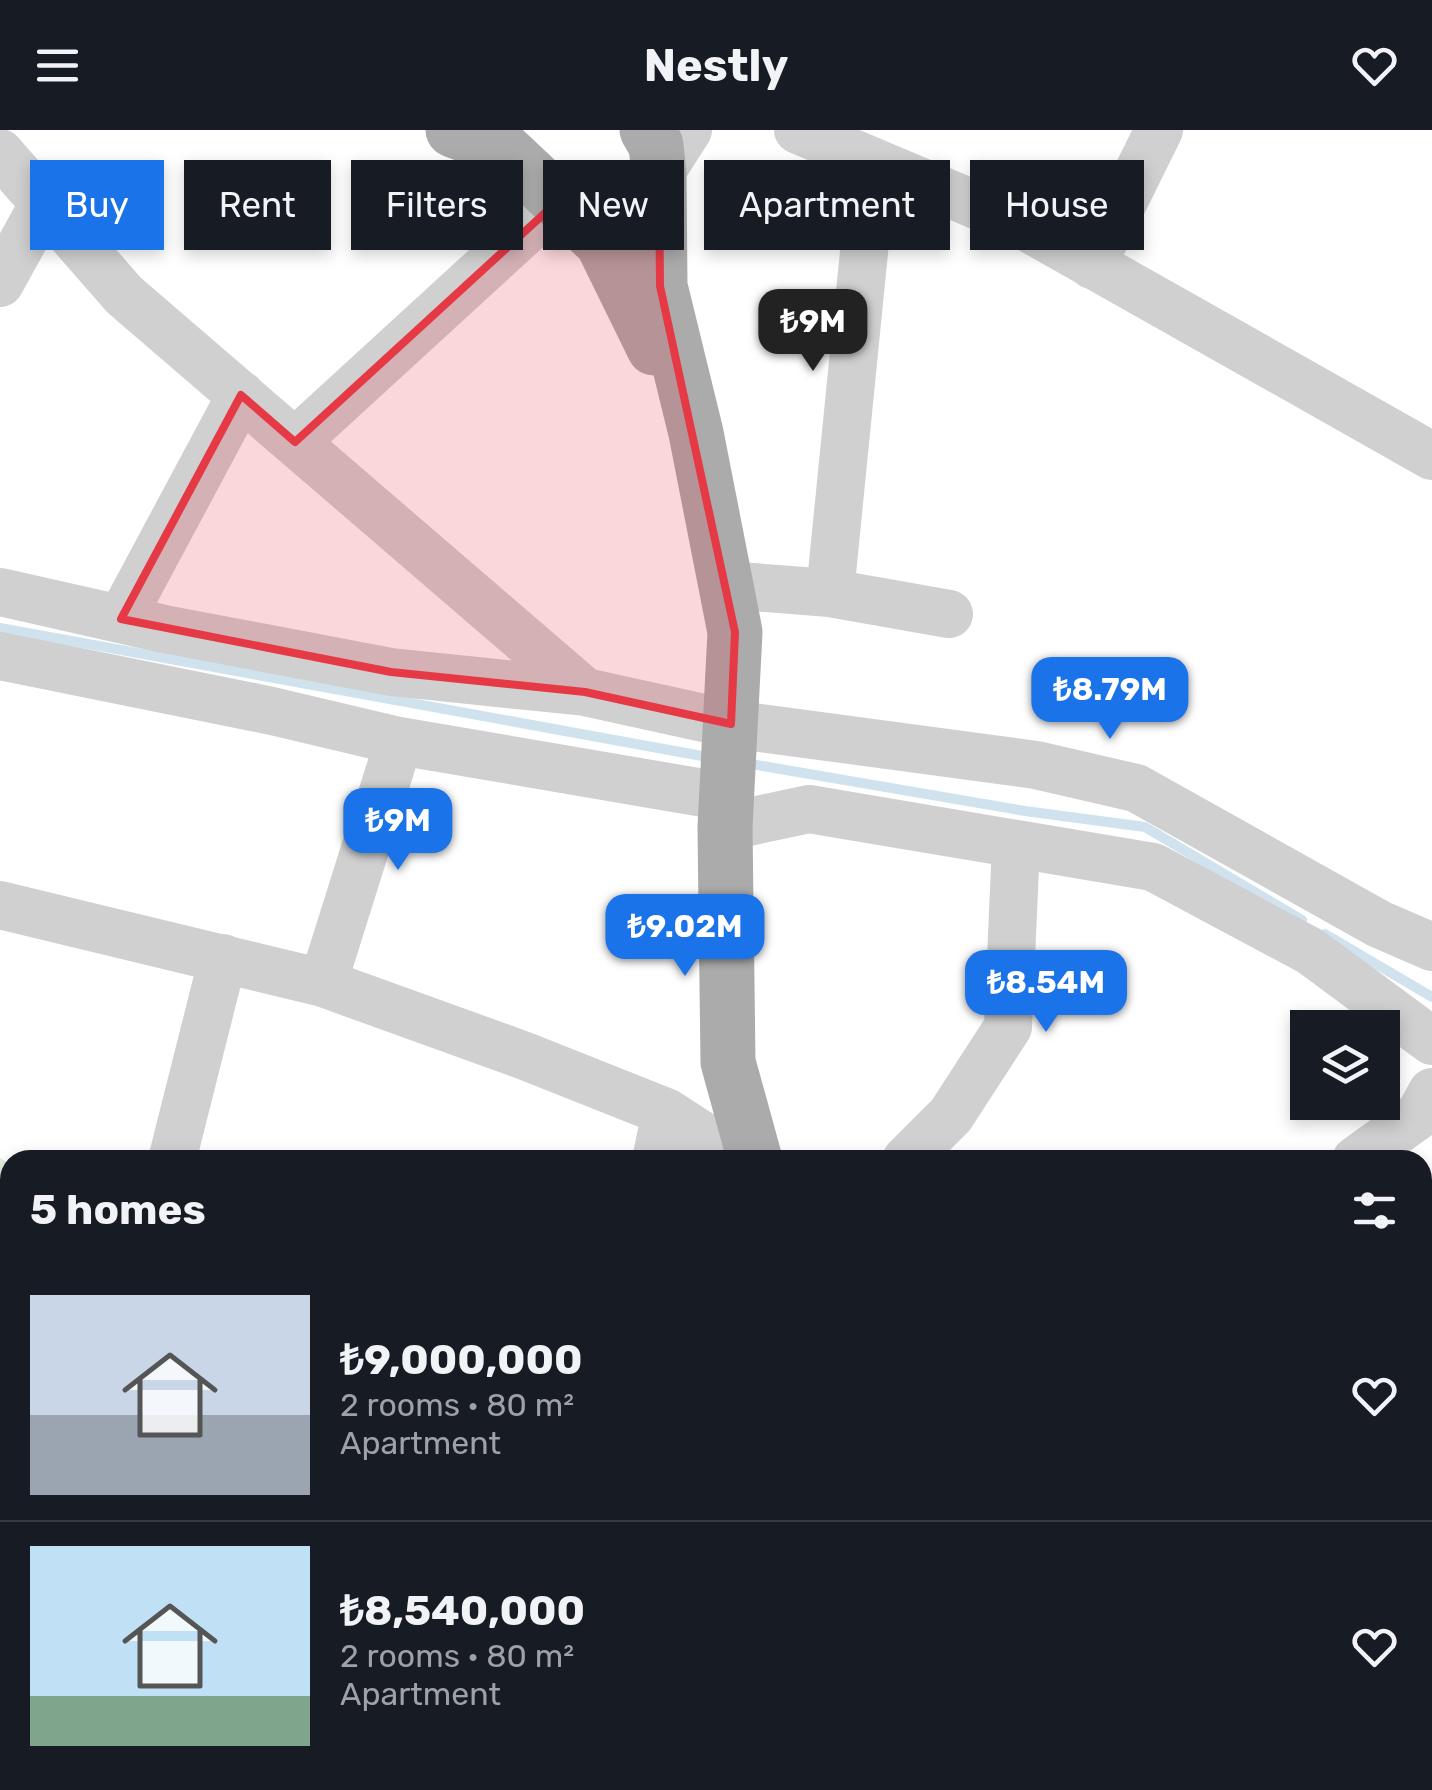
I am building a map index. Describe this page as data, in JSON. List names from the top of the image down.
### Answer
{
  "page": {
    "header": "Nestly",
    "chip": [
      "Buy",
      "Rent",
      "Filters",
      "New",
      "Apartment",
      "House"
    ],
    "price": [
      "₺9M",
      "₺8.79M",
      "₺9M",
      "₺9.02M",
      "₺8.54M"
    ],
    "heading": "5 homes",
    "list": [
      {
        "name": "₺9,000,000",
        "note": "2 rooms · 80 m² · Apartment"
      },
      {
        "name": "₺8,540,000",
        "note": "2 rooms · 80 m² · Apartment"
      }
    ]
  }
}
